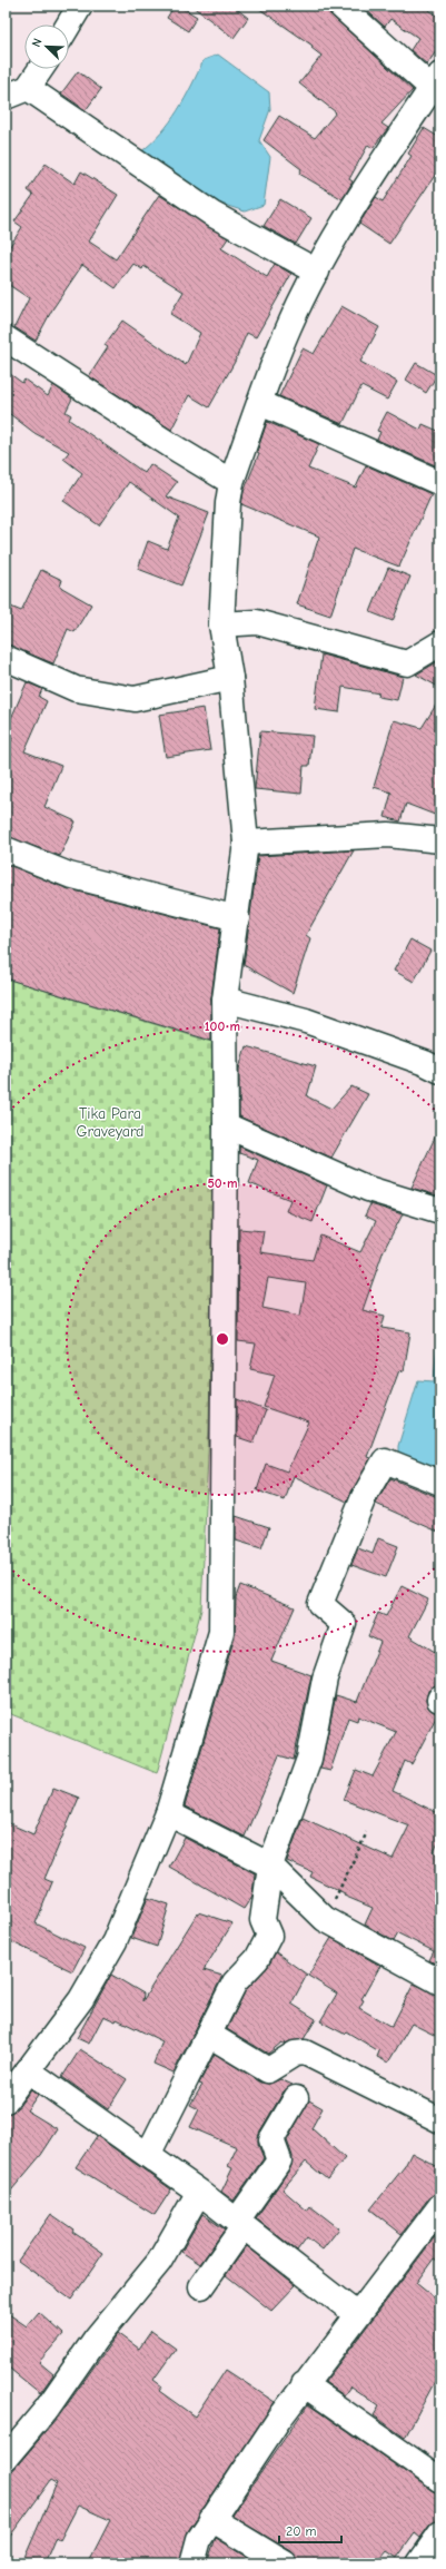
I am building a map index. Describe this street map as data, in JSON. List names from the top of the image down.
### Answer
{
  "parks": ["Tika Para Graveyard"],
  "scale_bar": "20 m",
  "north": "top left",
  "rings": ["100 m", "50 m"]
}
